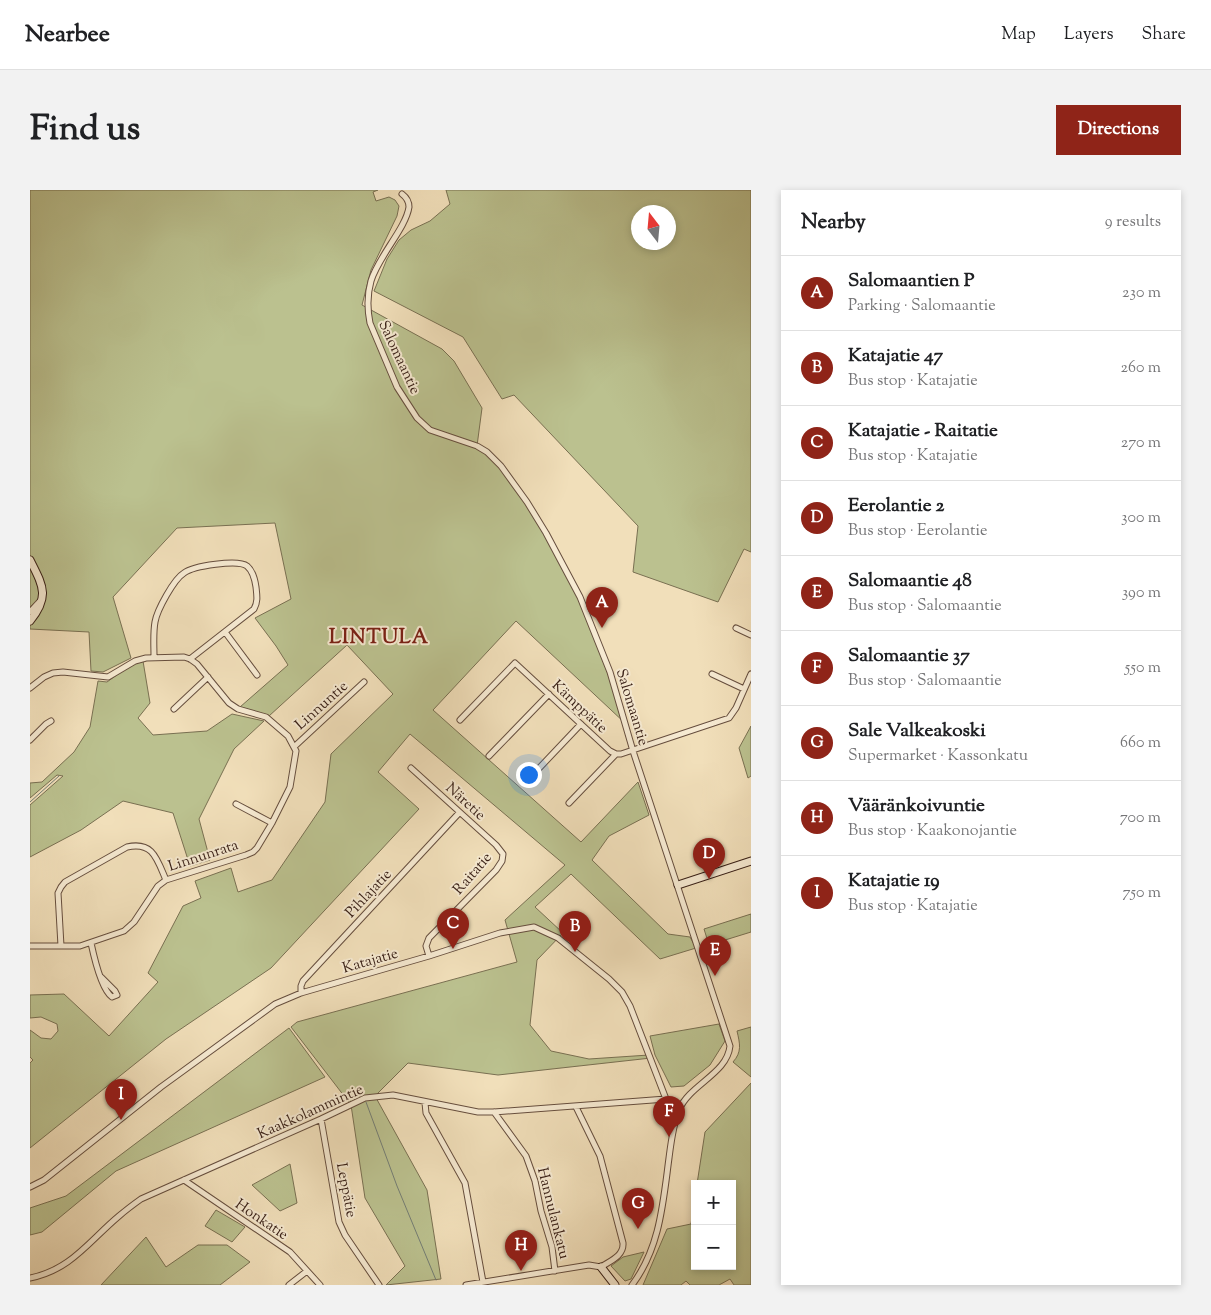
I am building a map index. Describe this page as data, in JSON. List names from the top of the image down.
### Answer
{
  "streets": {
    "street": [
      "Salomaantie",
      "Linnuntie",
      "Kämppätie",
      "Näretie",
      "Linnunrata",
      "Raitatie",
      "Pihlajatie",
      "Katajatie",
      "Kaakkolammintie",
      "Leppätie",
      "Hannulankatu",
      "Honkatie"
    ]
  },
  "crossings": [
    ["Linnuntie", "Linnunrata"],
    ["Näretie", "Raitatie"],
    ["Näretie", "Pihlajatie"],
    ["Raitatie", "Katajatie"],
    ["Pihlajatie", "Katajatie"],
    ["Katajatie", "Kaakkolammintie"],
    ["Kaakkolammintie", "Leppätie"],
    ["Kaakkolammintie", "Hannulankatu"],
    ["Kaakkolammintie", "Honkatie"]
  ],
  "districts": ["LINTULA"],
  "north": "top",
  "page": {
    "header": "Nearbee",
    "nav": ["Map", "Layers", "Share"],
    "title": "Find us",
    "buttons": "Directions",
    "heading": ["Nearby", "9 results"],
    "list": [
      {
        "mark": "A",
        "name": "Salomaantien P",
        "note": "Parking · Salomaantie",
        "value": "230 m"
      },
      {
        "mark": "B",
        "name": "Katajatie 47",
        "note": "Bus stop · Katajatie",
        "value": "260 m"
      },
      {
        "mark": "C",
        "name": "Katajatie - Raitatie",
        "note": "Bus stop · Katajatie",
        "value": "270 m"
      },
      {
        "mark": "D",
        "name": "Eerolantie 2",
        "note": "Bus stop · Eerolantie",
        "value": "300 m"
      },
      {
        "mark": "E",
        "name": "Salomaantie 48",
        "note": "Bus stop · Salomaantie",
        "value": "390 m"
      },
      {
        "mark": "F",
        "name": "Salomaantie 37",
        "note": "Bus stop · Salomaantie",
        "value": "550 m"
      },
      {
        "mark": "G",
        "name": "Sale Valkeakoski",
        "note": "Supermarket · Kassonkatu",
        "value": "660 m"
      },
      {
        "mark": "H",
        "name": "Vääränkoivuntie",
        "note": "Bus stop · Kaakonojantie",
        "value": "700 m"
      },
      {
        "mark": "I",
        "name": "Katajatie 19",
        "note": "Bus stop · Katajatie",
        "value": "750 m"
      }
    ],
    "pins": [
      "A",
      "D",
      "C",
      "B",
      "E",
      "I",
      "F",
      "G",
      "H"
    ],
    "map_buttons": ["+", "−"]
  }
}
